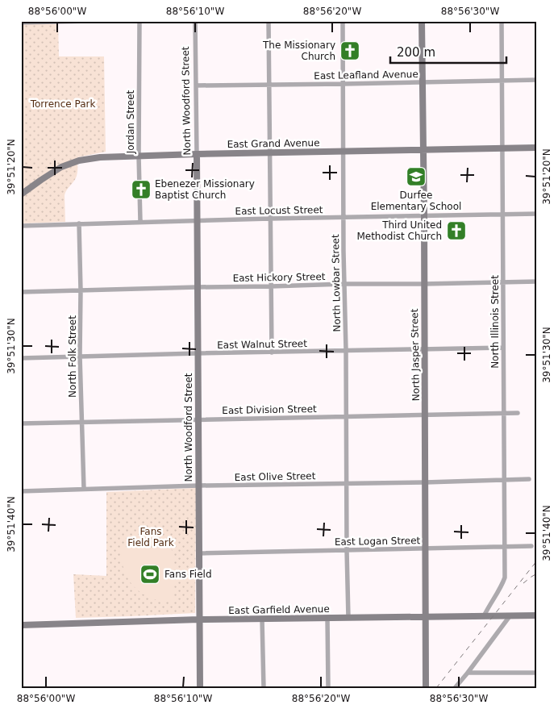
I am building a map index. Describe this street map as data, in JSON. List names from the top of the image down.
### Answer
{
  "streets": {
    "street": [
      "East Leafland Avenue",
      "North Woodford Street",
      "Jordan Street",
      "East Grand Avenue",
      "East Locust Street",
      "East Hickory Street",
      "North Lowbar Street",
      "North Illinois Street",
      "East Walnut Street",
      "North Jasper Street",
      "North Folk Street",
      "East Division Street",
      "East Olive Street",
      "East Logan Street",
      "East Garfield Avenue"
    ]
  },
  "crossings": [
    ["East Leafland Avenue", "North Woodford Street"],
    ["East Leafland Avenue", "North Lowbar Street"],
    ["East Leafland Avenue", "North Illinois Street"],
    ["East Leafland Avenue", "North Jasper Street"],
    ["North Woodford Street", "East Grand Avenue"],
    ["North Woodford Street", "East Locust Street"],
    ["North Woodford Street", "East Hickory Street"],
    ["North Woodford Street", "East Walnut Street"],
    ["North Woodford Street", "East Division Street"],
    ["North Woodford Street", "East Olive Street"],
    ["North Woodford Street", "East Logan Street"],
    ["North Woodford Street", "East Garfield Avenue"],
    ["Jordan Street", "East Grand Avenue"],
    ["Jordan Street", "East Locust Street"],
    ["East Grand Avenue", "North Lowbar Street"],
    ["East Grand Avenue", "North Illinois Street"],
    ["East Grand Avenue", "North Jasper Street"],
    ["East Locust Street", "North Lowbar Street"],
    ["East Locust Street", "North Illinois Street"],
    ["East Locust Street", "North Jasper Street"],
    ["East Locust Street", "North Folk Street"],
    ["East Hickory Street", "North Lowbar Street"],
    ["East Hickory Street", "North Illinois Street"],
    ["East Hickory Street", "North Jasper Street"],
    ["East Hickory Street", "North Folk Street"],
    ["North Lowbar Street", "East Walnut Street"],
    ["North Lowbar Street", "East Division Street"],
    ["North Lowbar Street", "East Olive Street"],
    ["North Lowbar Street", "East Logan Street"],
    ["North Lowbar Street", "East Garfield Avenue"],
    ["North Illinois Street", "East Walnut Street"],
    ["North Illinois Street", "East Division Street"],
    ["North Illinois Street", "East Olive Street"],
    ["North Illinois Street", "East Logan Street"],
    ["North Illinois Street", "East Garfield Avenue"],
    ["East Walnut Street", "North Jasper Street"],
    ["East Walnut Street", "North Folk Street"],
    ["North Jasper Street", "East Division Street"],
    ["North Jasper Street", "East Olive Street"],
    ["North Jasper Street", "East Logan Street"],
    ["North Jasper Street", "East Garfield Avenue"],
    ["North Folk Street", "East Division Street"],
    ["North Folk Street", "East Olive Street"]
  ],
  "parks": ["Torrence Park", "Fans Field Park"],
  "places": {
    "church": ["The Missionary Church", "Ebenezer Missionary Baptist Church", "Third United Methodist Church"],
    "school or university": ["Durfee Elementary School"],
    "sports": ["Fans Field"]
  },
  "scale_bar": "200 m",
  "coordinates": [
    "88°56'00\"W",
    "88°56'10\"W",
    "88°56'20\"W",
    "88°56'30\"W",
    "39°51'20\"N",
    "39°51'30\"N",
    "39°51'40\"N"
  ]
}
